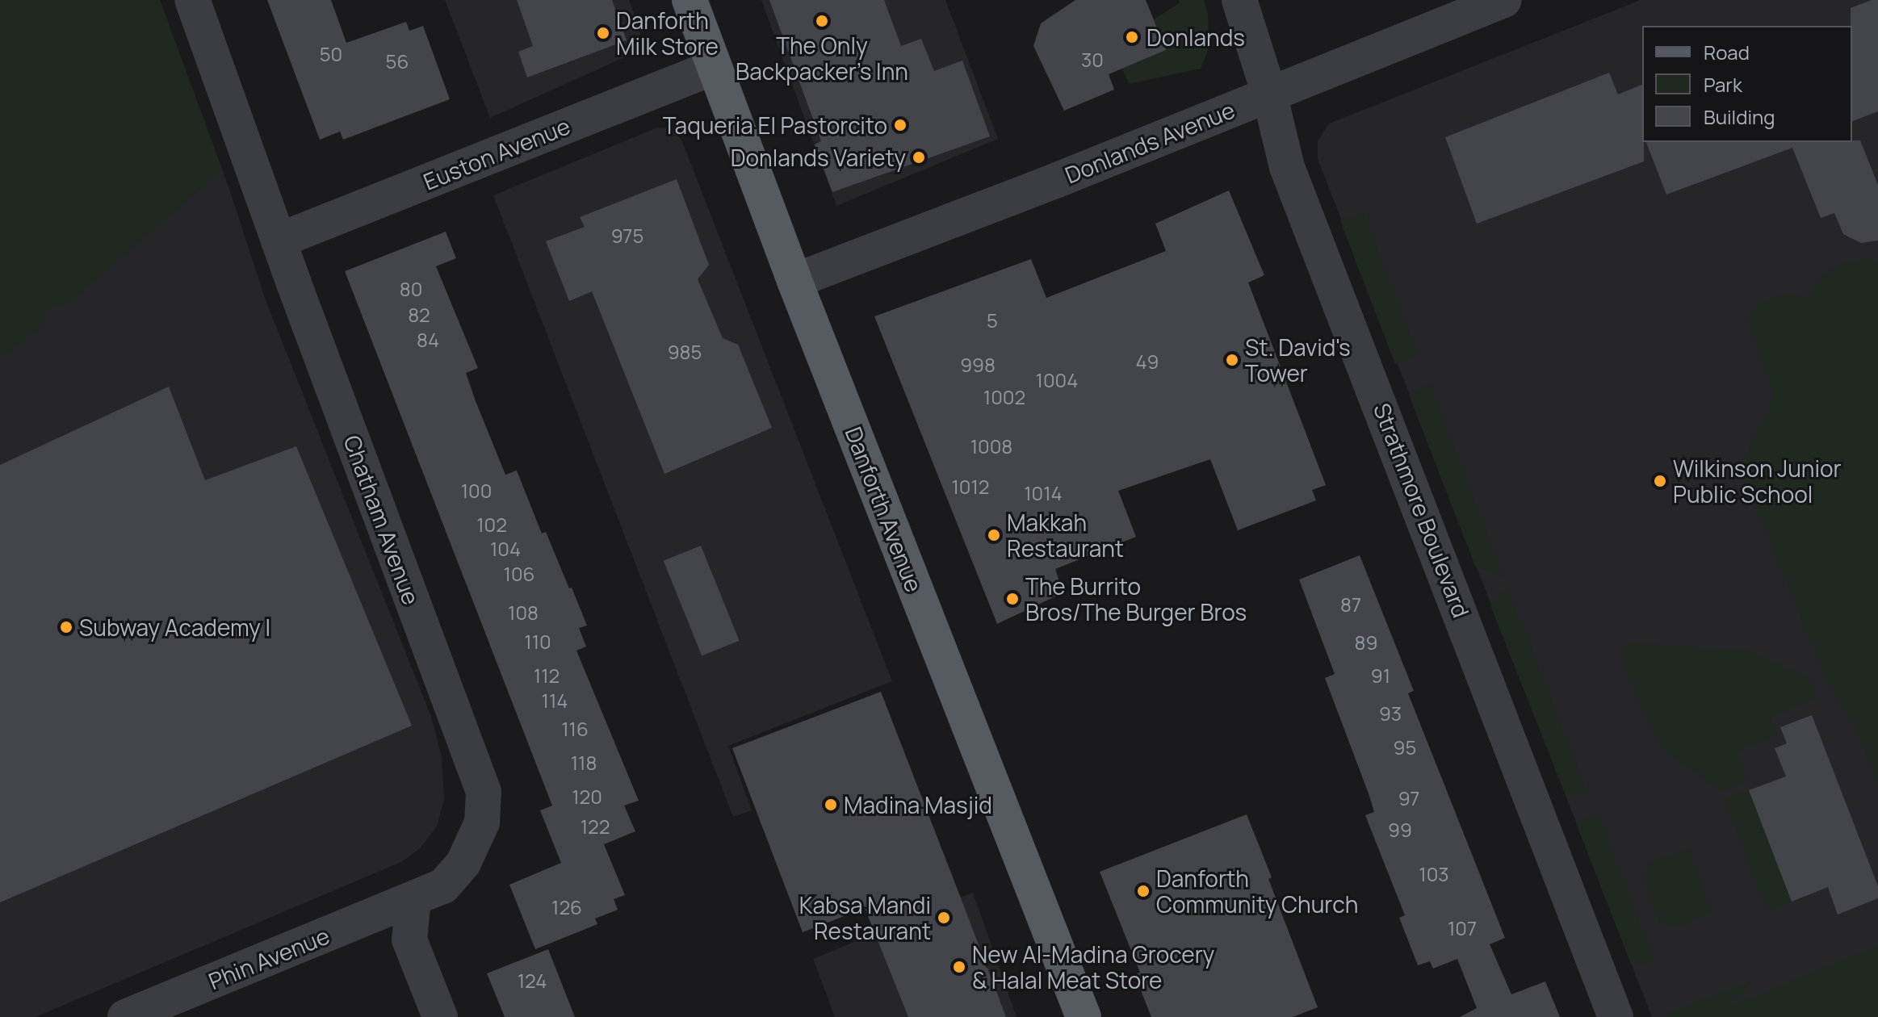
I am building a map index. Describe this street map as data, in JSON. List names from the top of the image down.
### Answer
{
  "streets": {
    "main road": ["Danforth Avenue"],
    "street": [
      "Donlands Avenue",
      "Euston Avenue",
      "Strathmore Boulevard",
      "Chatham Avenue",
      "Phin Avenue"
    ]
  },
  "crossings": [
    ["Donlands Avenue", "Danforth Avenue"],
    ["Donlands Avenue", "Strathmore Boulevard"],
    ["Euston Avenue", "Danforth Avenue"],
    ["Euston Avenue", "Chatham Avenue"],
    ["Chatham Avenue", "Phin Avenue"]
  ],
  "places": [
    "The Only Backpacker's Inn",
    "Danforth Milk Store",
    "Donlands",
    "Taqueria El Pastorcito",
    "Donlands Variety",
    "St. David's Tower",
    "Wilkinson Junior Public School",
    "Makkah Restaurant",
    "The Burrito Bros/The Burger Bros",
    "Subway Academy I",
    "Madina Masjid",
    "Danforth Community Church",
    "Kabsa Mandi Restaurant",
    "New Al-Madina Grocery & Halal Meat Store"
  ],
  "house_numbers": [
    "50",
    "30",
    "56",
    "975",
    "80",
    "82",
    "5",
    "84",
    "985",
    "49",
    "998",
    "1004",
    "1002",
    "1008",
    "1012",
    "100",
    "1014",
    "102",
    "104",
    "106",
    "87",
    "108",
    "110",
    "89",
    "112",
    "91",
    "114",
    "93",
    "116",
    "95",
    "118",
    "120",
    "97",
    "122",
    "99",
    "103",
    "126",
    "107",
    "124"
  ],
  "legend": ["Road", "Park", "Building"]
}
